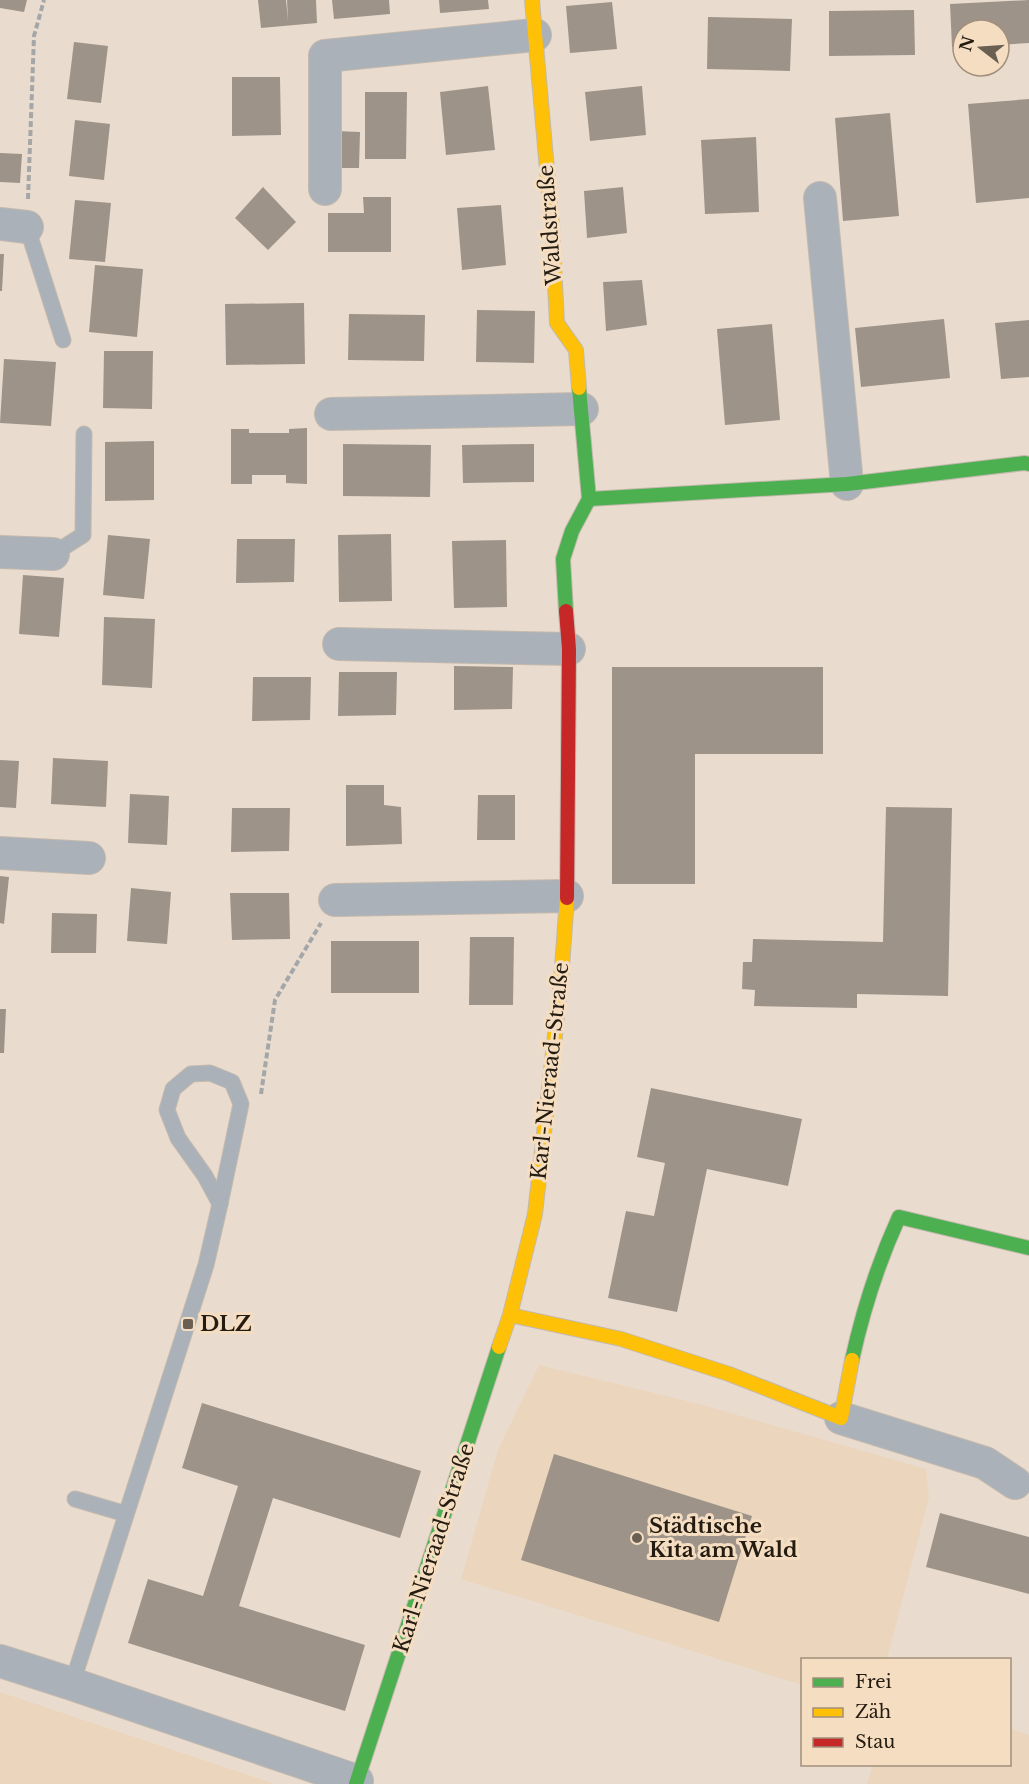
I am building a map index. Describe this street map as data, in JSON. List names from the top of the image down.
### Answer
{
  "streets": {
    "street": ["Waldstraße", "Karl-Nieraad-Straße"]
  },
  "crossings": [
    ["Waldstraße", "Karl-Nieraad-Straße"]
  ],
  "places": {
    "transit": ["DLZ"],
    "other": ["Städtische Kita am Wald"]
  },
  "legend": ["Frei", "Zäh", "Stau"],
  "north": "left"
}
